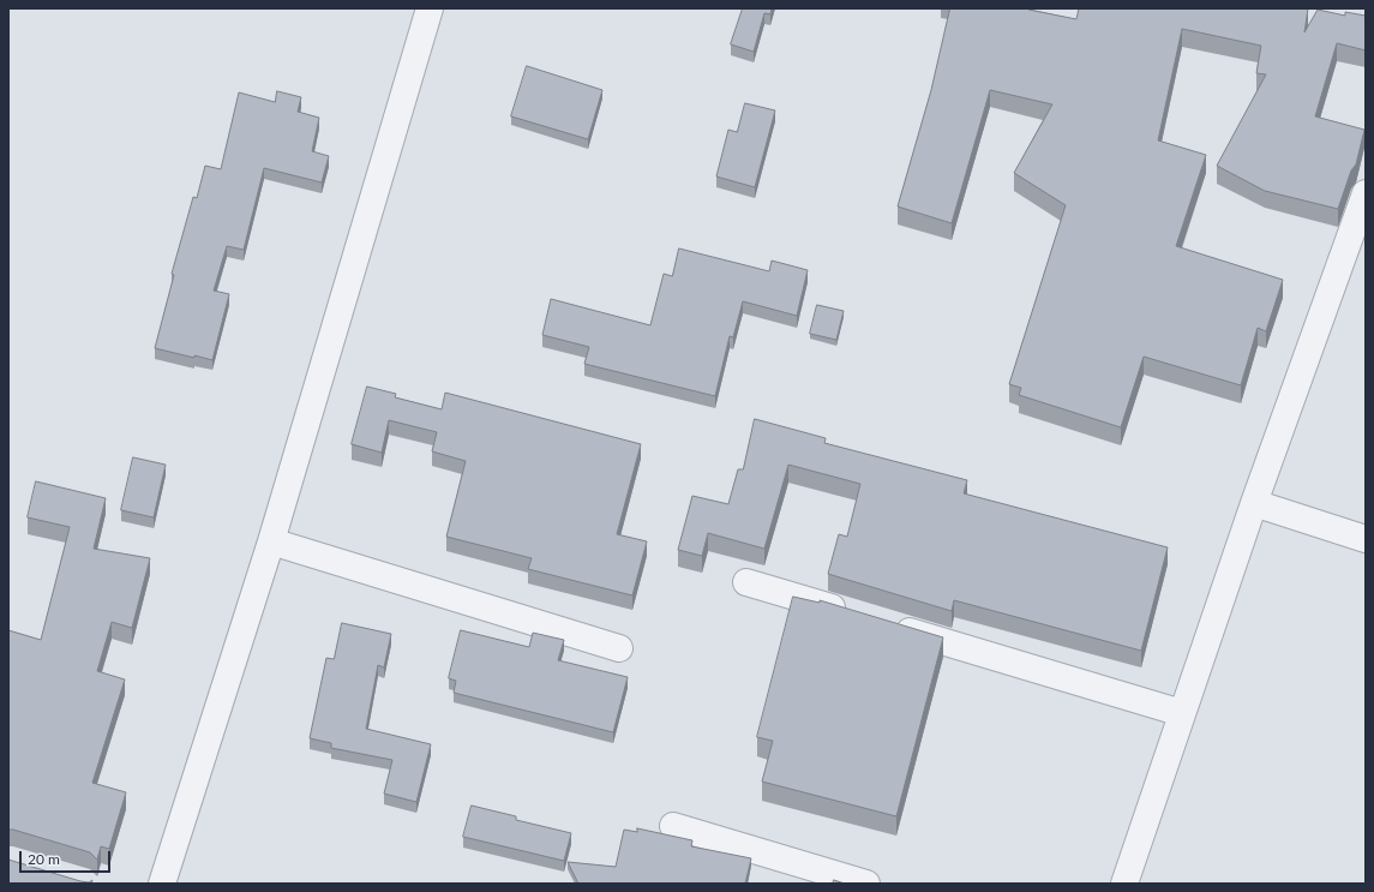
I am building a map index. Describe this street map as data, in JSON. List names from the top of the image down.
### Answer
{
  "scale_bar": "20 m"
}
